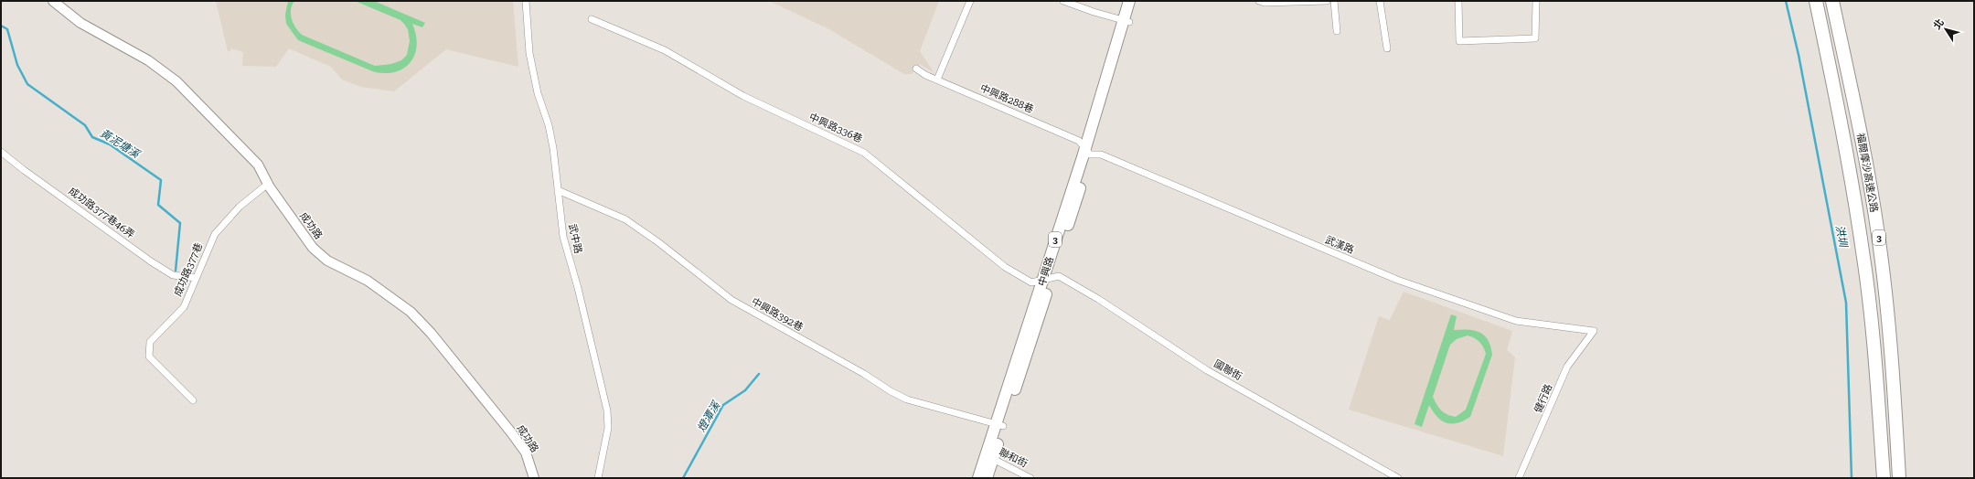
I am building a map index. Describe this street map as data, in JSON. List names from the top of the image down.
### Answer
{
  "streets": {
    "highway": ["福爾摩沙高速公路", "3"],
    "main road": ["中興路"],
    "street": [
      "中興路288巷",
      "中興路336巷",
      "成功路377巷46弄",
      "成功路",
      "武中路",
      "武漢路",
      "成功路377巷",
      "中興路392巷",
      "國聯街",
      "健行路",
      "聯和街"
    ]
  },
  "crossings": [
    ["中興路288巷", "武漢路"],
    ["中興路288巷", "中興路"],
    ["中興路336巷", "中興路"],
    ["中興路336巷", "國聯街"],
    ["成功路377巷46弄", "成功路377巷"],
    ["成功路", "成功路377巷"],
    ["武中路", "中興路392巷"],
    ["武漢路", "中興路"],
    ["武漢路", "健行路"],
    ["中興路", "中興路392巷"],
    ["中興路", "國聯街"],
    ["中興路", "聯和街"]
  ],
  "water": ["黃泥塘溪", "洪圳", "燈潭溪"],
  "north": "top left"
}
